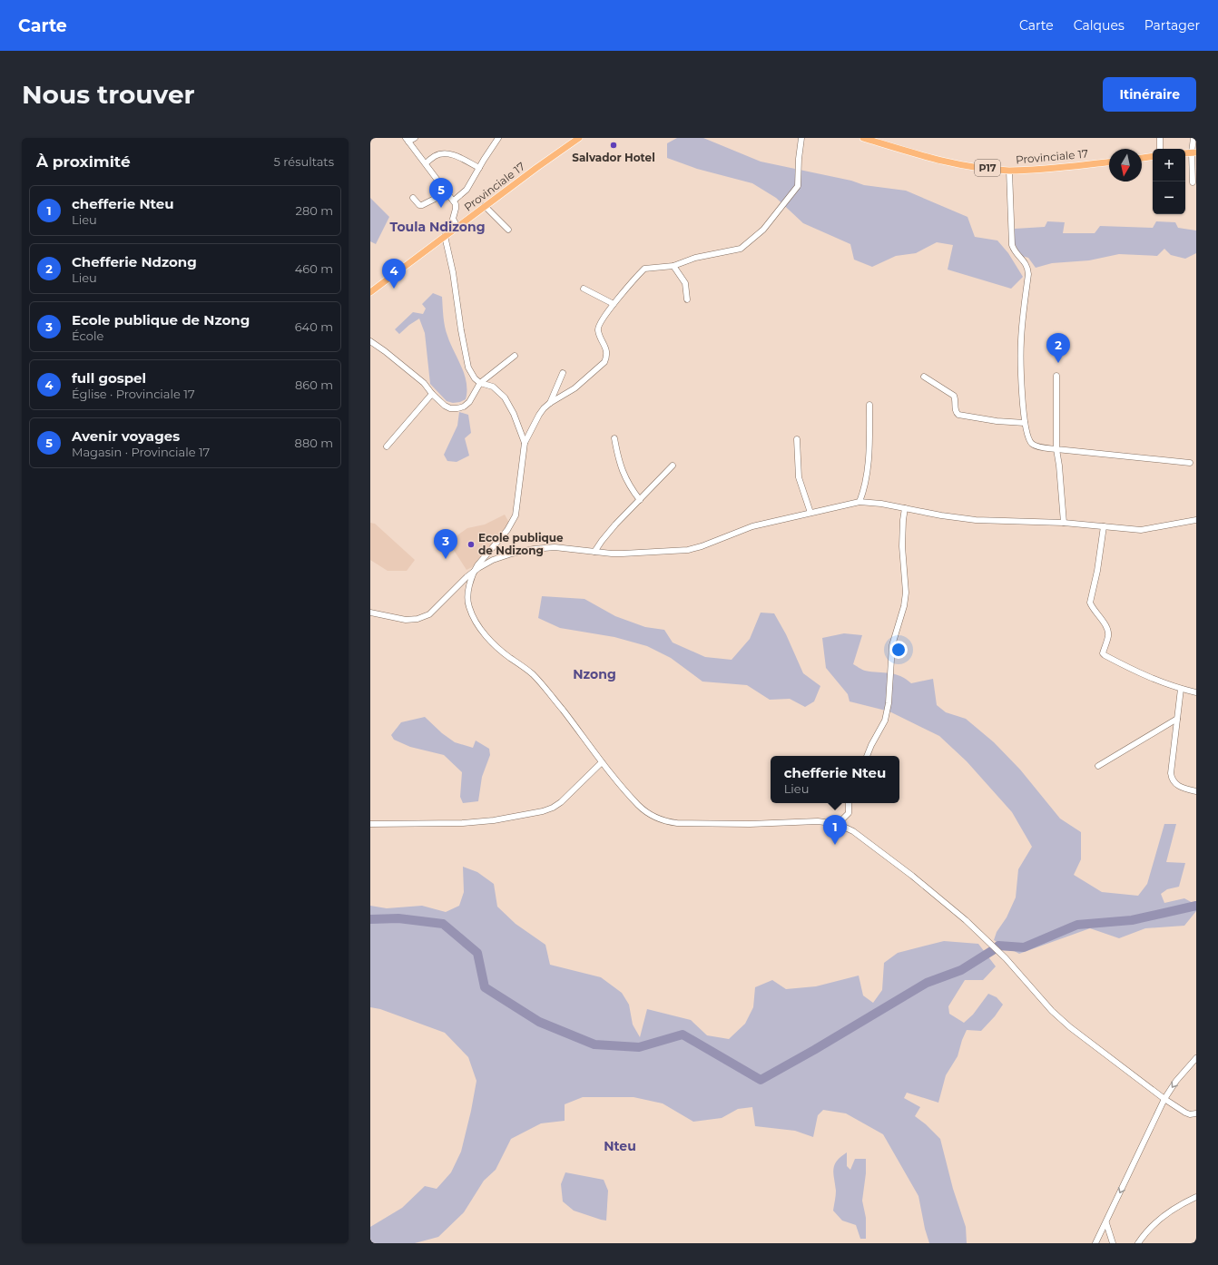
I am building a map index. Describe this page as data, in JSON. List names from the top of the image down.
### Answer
{
  "streets": {
    "main road": ["Provinciale 17", "P17"]
  },
  "districts": ["Toula Ndizong", "Nzong", "Nteu"],
  "places": ["Salvador Hotel", "Ecole publique de Ndizong"],
  "north": "bottom",
  "page": {
    "header": "Carte",
    "nav": ["Carte", "Calques", "Partager"],
    "buttons": "Itinéraire",
    "title": "Nous trouver",
    "heading": ["À proximité", "5 résultats"],
    "map_buttons": ["+", "−"],
    "pins": [
      "5",
      "4",
      "2",
      "3",
      "1"
    ],
    "list": [
      {
        "mark": "1",
        "name": "chefferie Nteu",
        "note": "Lieu",
        "value": "280 m"
      },
      {
        "mark": "2",
        "name": "Chefferie Ndzong",
        "note": "Lieu",
        "value": "460 m"
      },
      {
        "mark": "3",
        "name": "Ecole publique de Nzong",
        "note": "École",
        "value": "640 m"
      },
      {
        "mark": "4",
        "name": "full gospel",
        "note": "Église · Provinciale 17",
        "value": "860 m"
      },
      {
        "mark": "5",
        "name": "Avenir voyages",
        "note": "Magasin · Provinciale 17",
        "value": "880 m"
      }
    ],
    "popup": ["chefferie Nteu", "Lieu"]
  }
}
